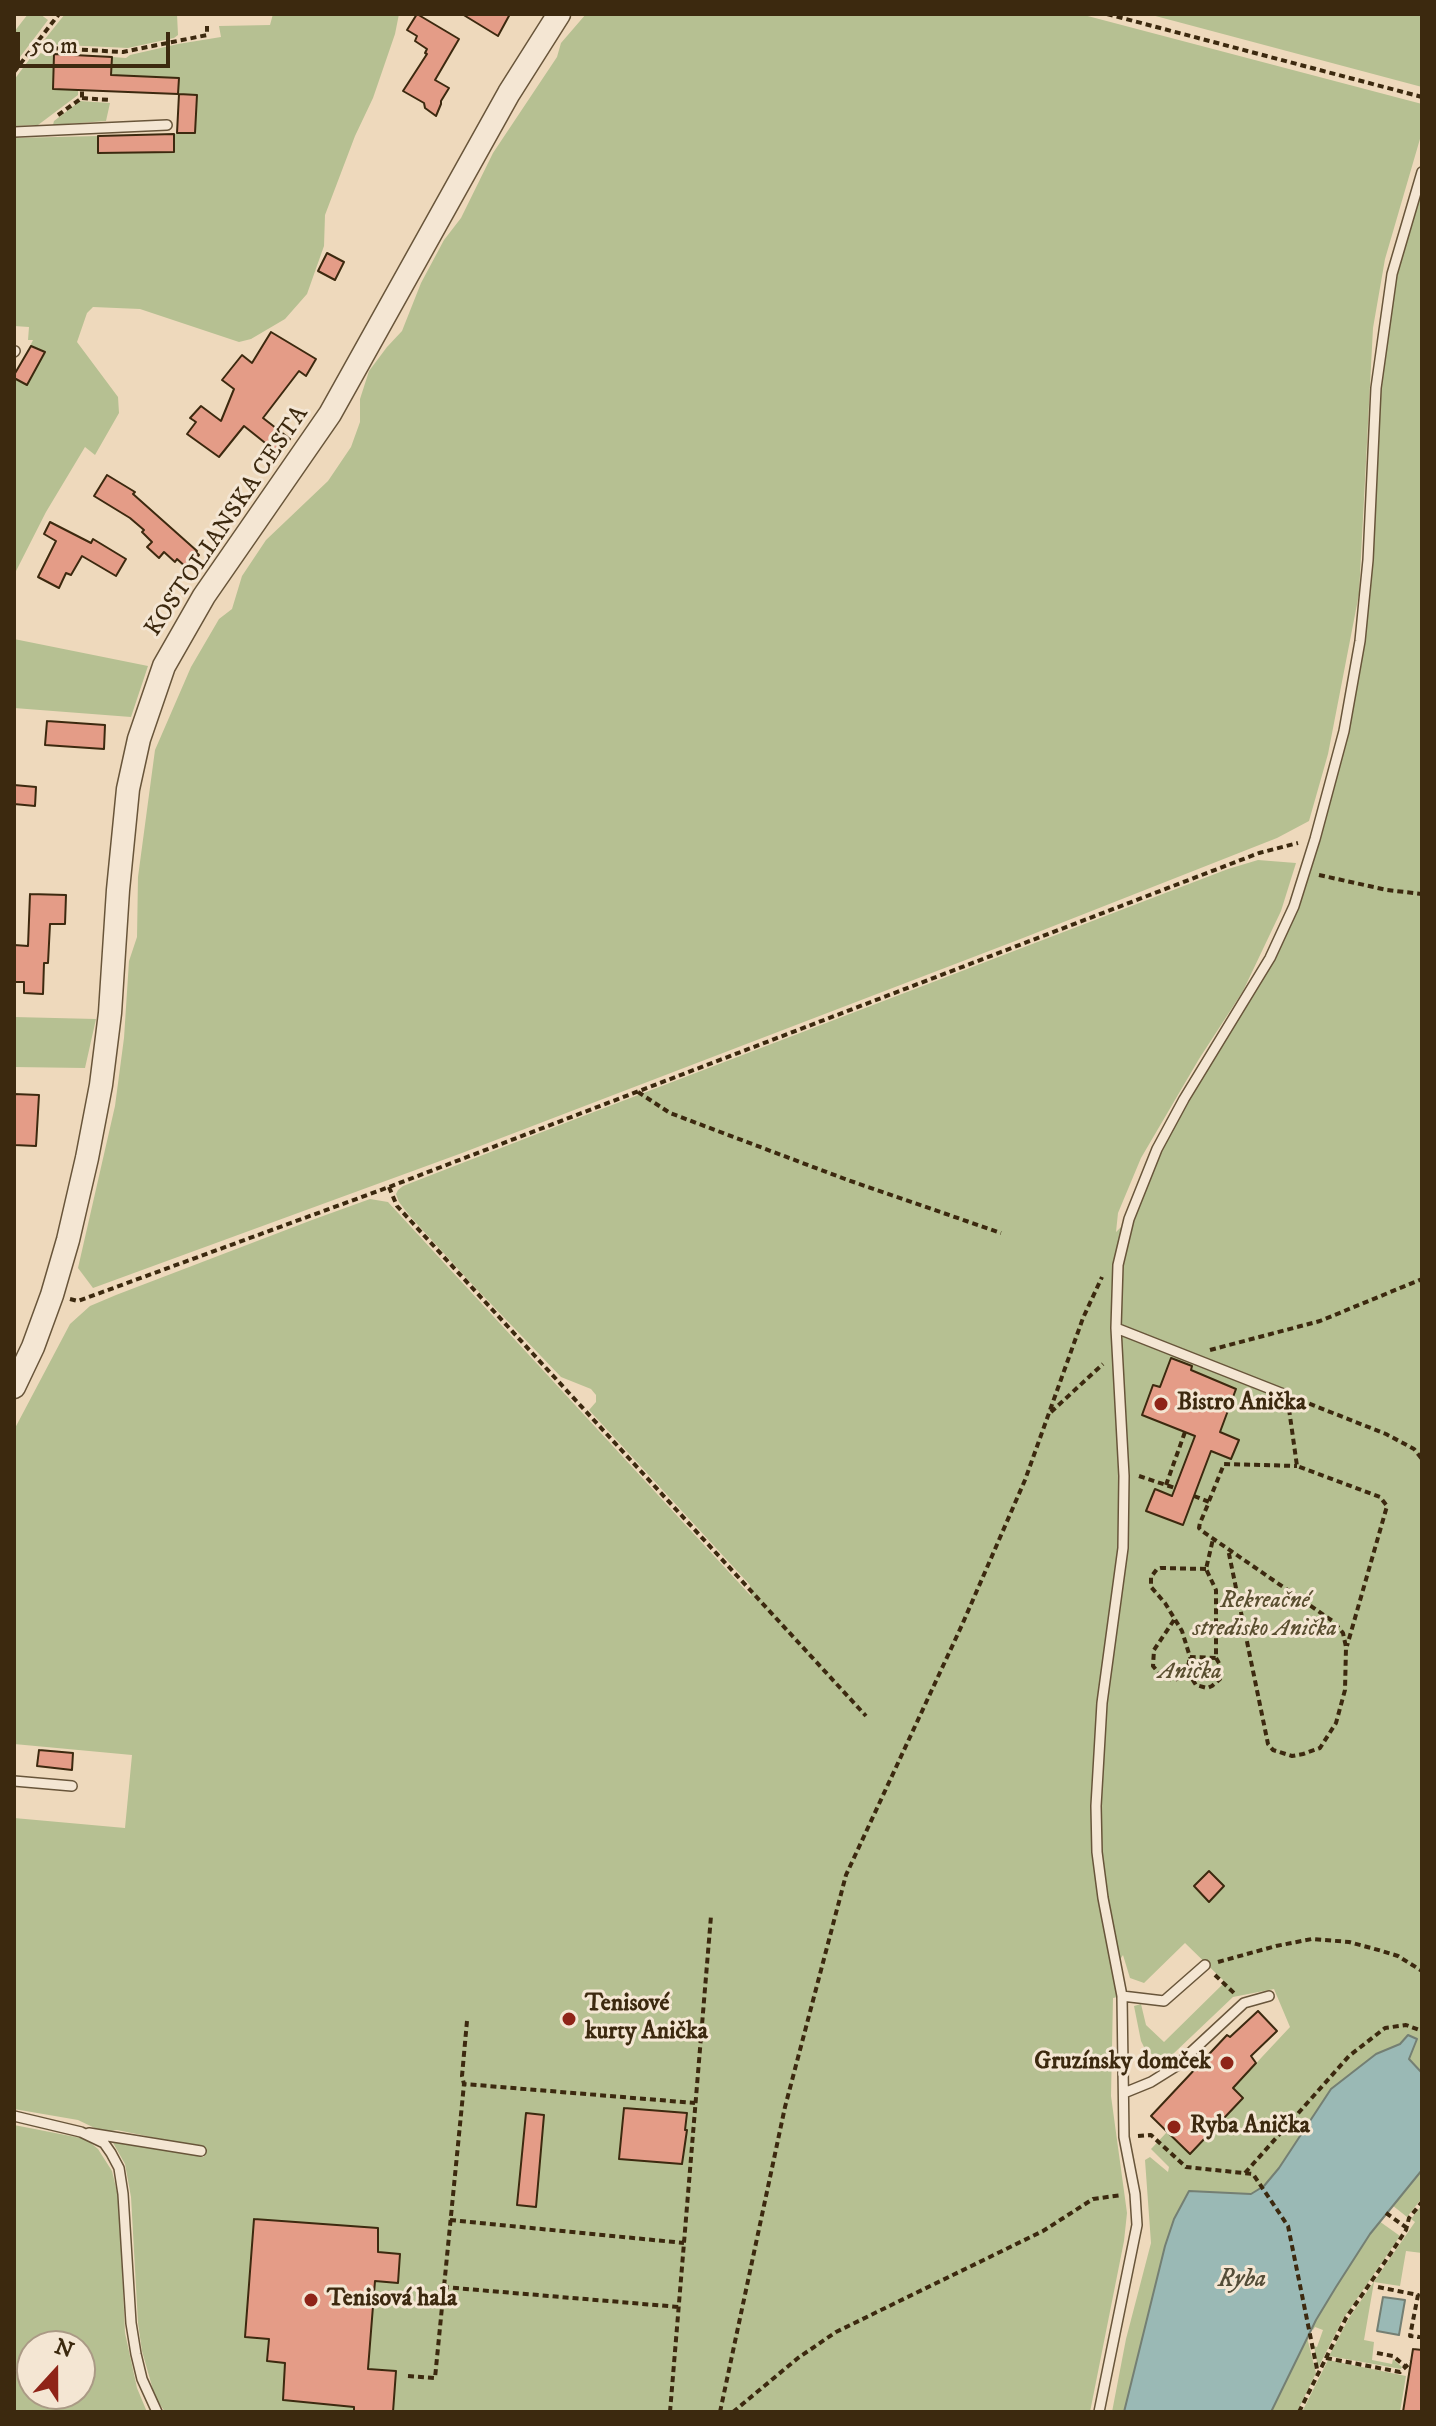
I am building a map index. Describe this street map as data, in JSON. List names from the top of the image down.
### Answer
{
  "streets": {
    "street": ["KOSTOLIANSKA CESTA"]
  },
  "water": ["Ryba"],
  "parks": ["Rekreačné stredisko Anička", "Anička"],
  "places": [
    "Bistro Anička",
    "Tenisové kurty Anička",
    "Gruzínsky domček",
    "Ryba Anička",
    "Tenisová hala"
  ],
  "scale_bar": "50 m",
  "north": "top"
}
